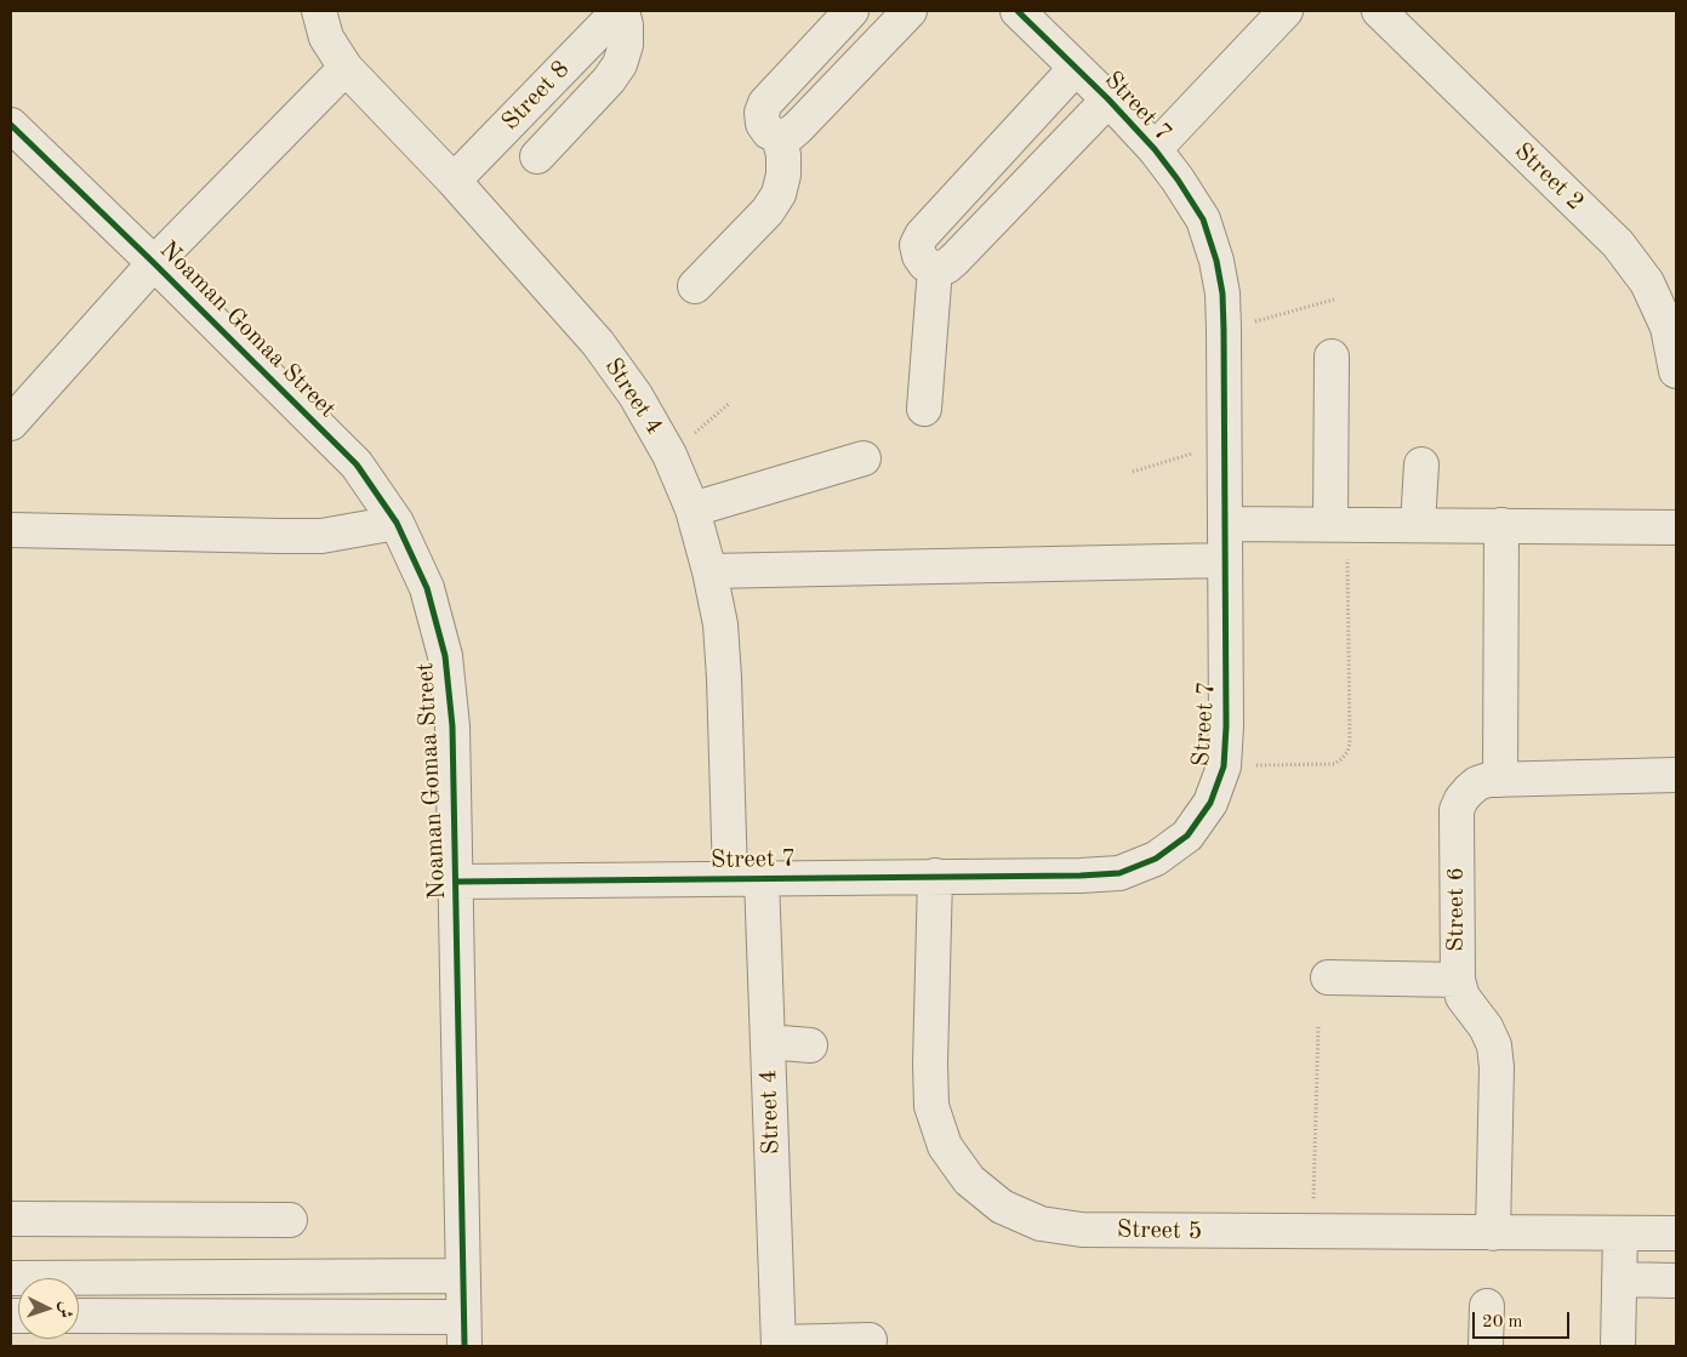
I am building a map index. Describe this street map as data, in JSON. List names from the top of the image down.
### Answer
{
  "streets": {
    "street": [
      "Street 8",
      "Street 7",
      "Street 2",
      "Noaman Gomaa Street",
      "Street 4",
      "Street 6",
      "Street 5"
    ]
  },
  "crossings": [
    ["Street 8", "Street 4"],
    ["Street 7", "Noaman Gomaa Street"],
    ["Street 7", "Street 4"],
    ["Street 7", "Street 5"],
    ["Street 6", "Street 5"]
  ],
  "scale_bar": "20 m",
  "north": "right"
}
